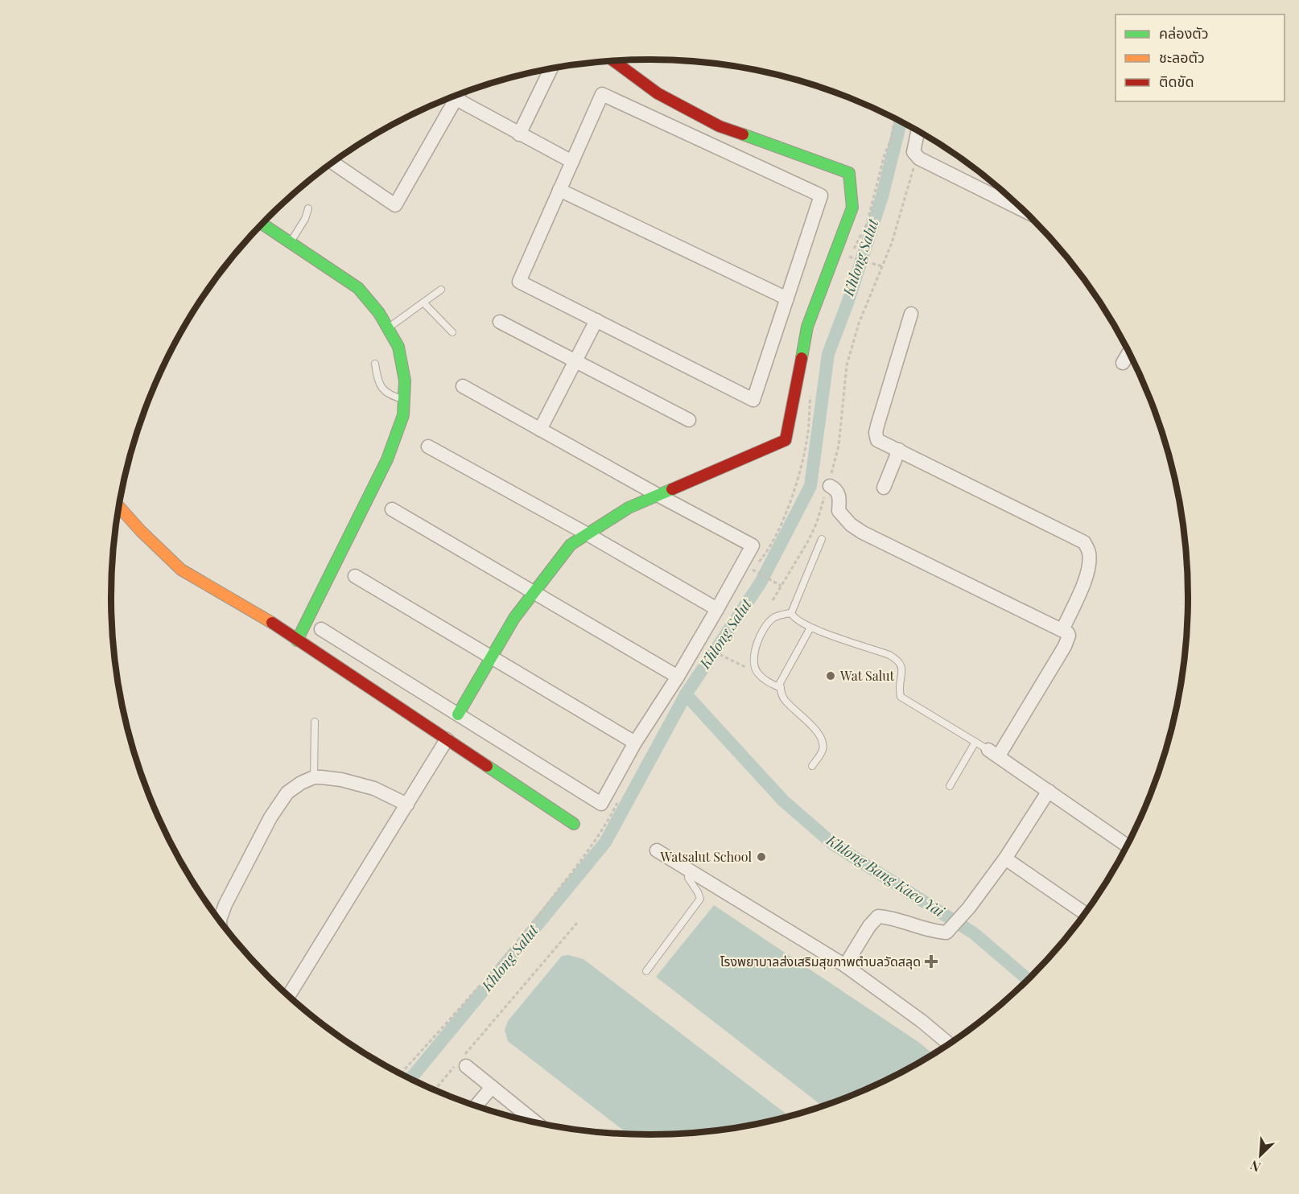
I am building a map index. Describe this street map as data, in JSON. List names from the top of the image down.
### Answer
{
  "water": ["Khlong Salut", "Khlong Bang Kaeo Yai"],
  "places": {
    "other": ["Wat Salut", "Watsalut School"],
    "health": ["โรงพยาบาลส่งเสริมสุขภาพตำบลวัดสลุด"]
  },
  "legend": ["คล่องตัว", "ชะลอตัว", "ติดขัด"],
  "north": "bottom left"
}
